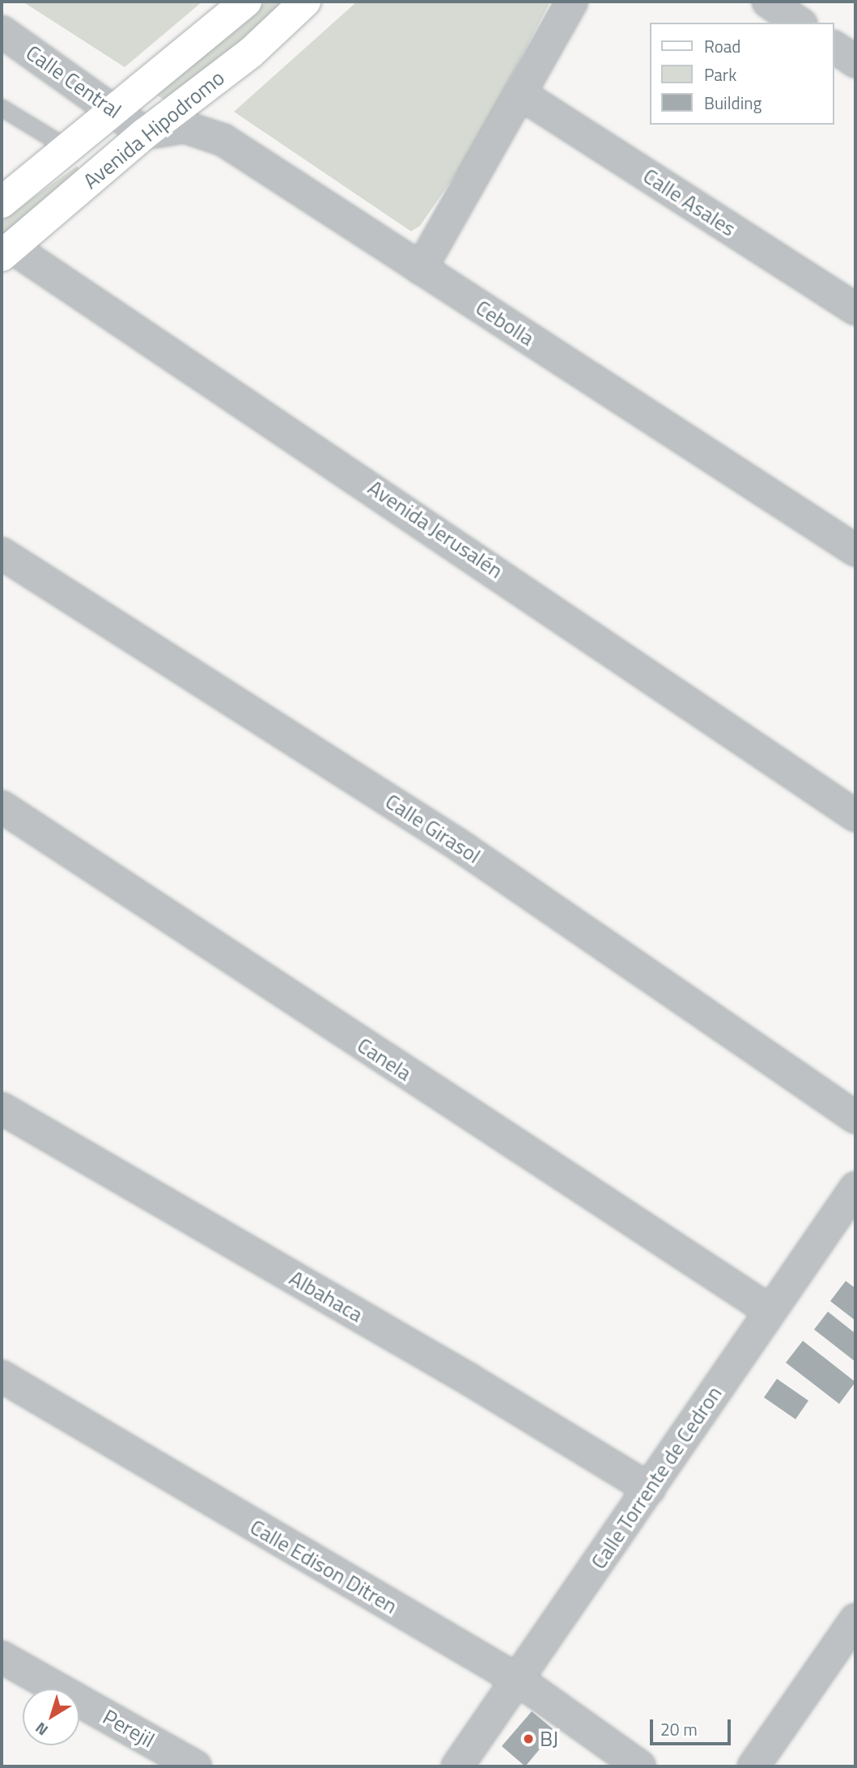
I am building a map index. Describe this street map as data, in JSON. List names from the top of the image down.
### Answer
{
  "streets": {
    "main road": ["Avenida Hipodromo"],
    "street": [
      "Calle Central",
      "Calle Asales",
      "Cebolla",
      "Avenida Jerusalén",
      "Calle Girasol",
      "Canela",
      "Albahaca",
      "Calle Torrente de Cedron",
      "Calle Edison Ditren",
      "Perejil"
    ]
  },
  "crossings": [
    ["Calle Central", "Avenida Hipodromo"],
    ["Calle Central", "Cebolla"],
    ["Avenida Hipodromo", "Cebolla"],
    ["Avenida Hipodromo", "Avenida Jerusalén"],
    ["Canela", "Calle Torrente de Cedron"],
    ["Albahaca", "Calle Torrente de Cedron"],
    ["Calle Torrente de Cedron", "Calle Edison Ditren"]
  ],
  "places": ["BJ"],
  "legend": ["Road", "Park", "Building"],
  "scale_bar": "20 m",
  "north": "bottom left"
}
